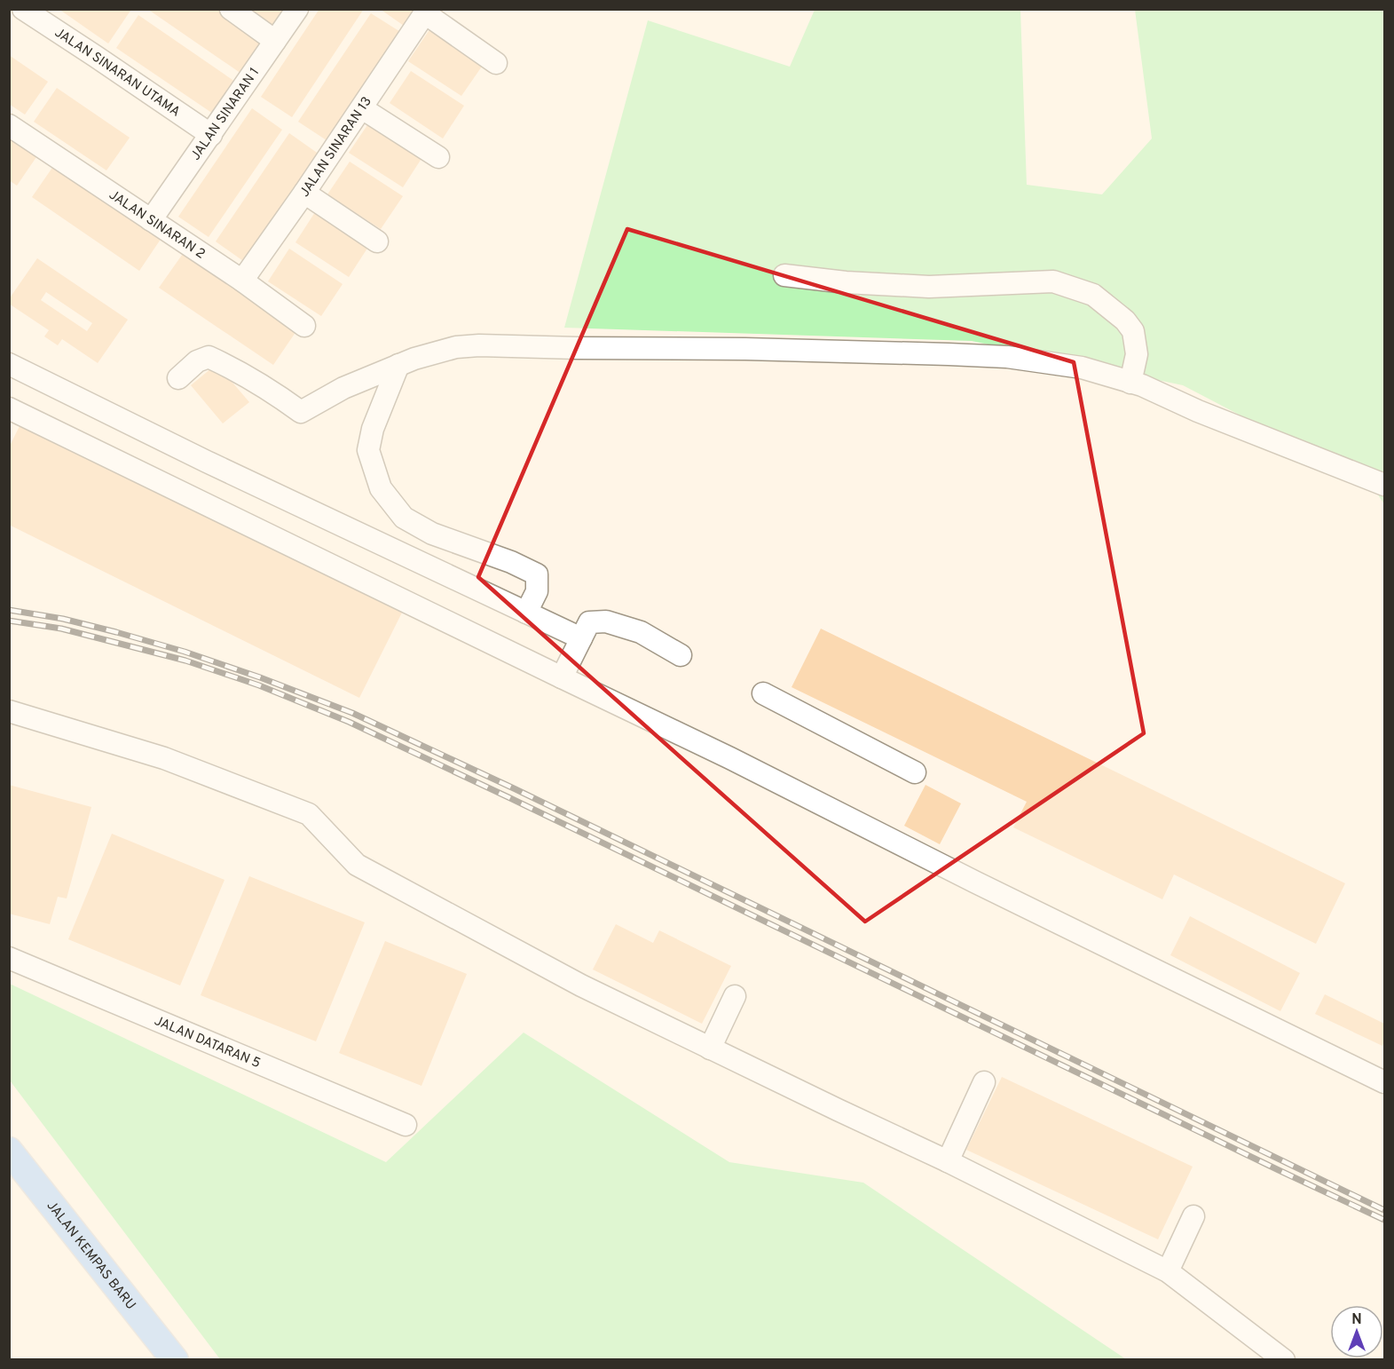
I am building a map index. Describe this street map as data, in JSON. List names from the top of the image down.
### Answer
{
  "streets": {
    "main road": ["JALAN KEMPAS BARU"],
    "street": [
      "JALAN SINARAN UTAMA",
      "JALAN SINARAN 1",
      "JALAN SINARAN 13",
      "JALAN SINARAN 2",
      "JALAN DATARAN 5"
    ]
  },
  "crossings": [
    ["JALAN SINARAN UTAMA", "JALAN SINARAN 1"],
    ["JALAN SINARAN 1", "JALAN SINARAN 2"],
    ["JALAN SINARAN 13", "JALAN SINARAN 2"]
  ],
  "north": "top"
}
